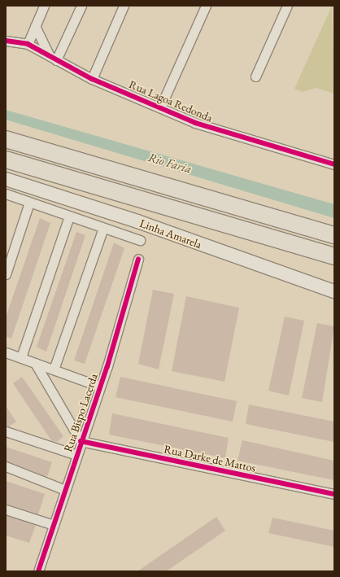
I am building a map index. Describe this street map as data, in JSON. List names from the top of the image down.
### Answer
{
  "streets": {
    "highway": ["Linha Amarela"],
    "street": ["Rua Lagoa Redonda", "Rua Bispo Lacerda", "Rua Darke de Mattos"]
  },
  "crossings": [
    ["Rua Bispo Lacerda", "Rua Darke de Mattos"]
  ],
  "water": ["Rio Faria"]
}
